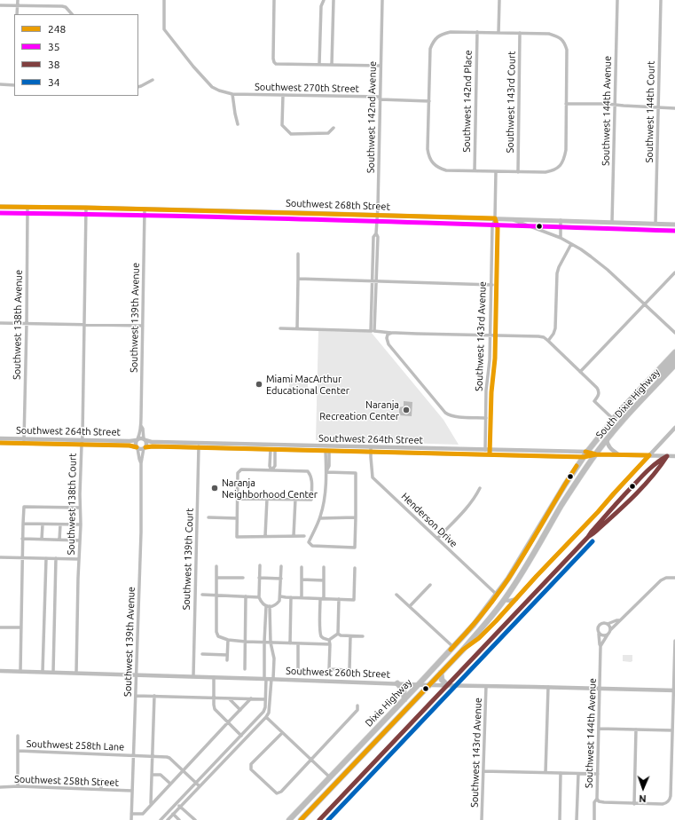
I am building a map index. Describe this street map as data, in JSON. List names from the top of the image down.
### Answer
{
  "streets": {
    "highway": ["South Dixie Highway", "Dixie Highway"],
    "main road": ["Southwest 268th Street"],
    "street": [
      "Southwest 270th Street",
      "Southwest 142nd Place",
      "Southwest 143rd Court",
      "Southwest 144th Avenue",
      "Southwest 144th Court",
      "Southwest 142nd Avenue",
      "Southwest 139th Avenue",
      "Southwest 138th Avenue",
      "Southwest 143rd Avenue",
      "Southwest 264th Street",
      "Southwest 138th Court",
      "Henderson Drive",
      "Southwest 139th Court",
      "Southwest 260th Street",
      "Southwest 258th Lane",
      "Southwest 258th Street"
    ]
  },
  "crossings": [
    ["Southwest 270th Street", "Southwest 142nd Avenue"],
    ["Southwest 144th Avenue", "Southwest 268th Street"],
    ["Southwest 144th Avenue", "Southwest 260th Street"],
    ["Southwest 144th Court", "Southwest 268th Street"],
    ["Southwest 142nd Avenue", "Southwest 268th Street"],
    ["Southwest 268th Street", "Southwest 139th Avenue"],
    ["Southwest 268th Street", "Southwest 138th Avenue"],
    ["Southwest 268th Street", "Southwest 143rd Avenue"],
    ["Southwest 268th Street", "Southwest 138th Court"],
    ["Southwest 139th Avenue", "Southwest 264th Street"],
    ["Southwest 139th Avenue", "Southwest 260th Street"],
    ["Southwest 139th Avenue", "Southwest 258th Lane"],
    ["Southwest 139th Avenue", "Southwest 258th Street"],
    ["Southwest 138th Avenue", "Southwest 264th Street"],
    ["Southwest 143rd Avenue", "Southwest 264th Street"],
    ["Southwest 143rd Avenue", "Southwest 260th Street"],
    ["South Dixie Highway", "Southwest 264th Street"],
    ["South Dixie Highway", "Henderson Drive"],
    ["South Dixie Highway", "Dixie Highway"],
    ["Southwest 264th Street", "Southwest 138th Court"],
    ["Southwest 264th Street", "Henderson Drive"],
    ["Southwest 264th Street", "Southwest 139th Court"],
    ["Southwest 138th Court", "Southwest 260th Street"],
    ["Henderson Drive", "Dixie Highway"],
    ["Southwest 139th Court", "Southwest 260th Street"],
    ["Southwest 260th Street", "Dixie Highway"]
  ],
  "places": ["Miami MacArthur Educational Center", "Naranja Recreation Center", "Naranja Neighborhood Center"],
  "lines": [
    "transit line 248",
    "transit line 35",
    "transit line 38",
    "transit line 34"
  ],
  "legend": [
    "248",
    "35",
    "38",
    "34"
  ],
  "north": "bottom"
}
